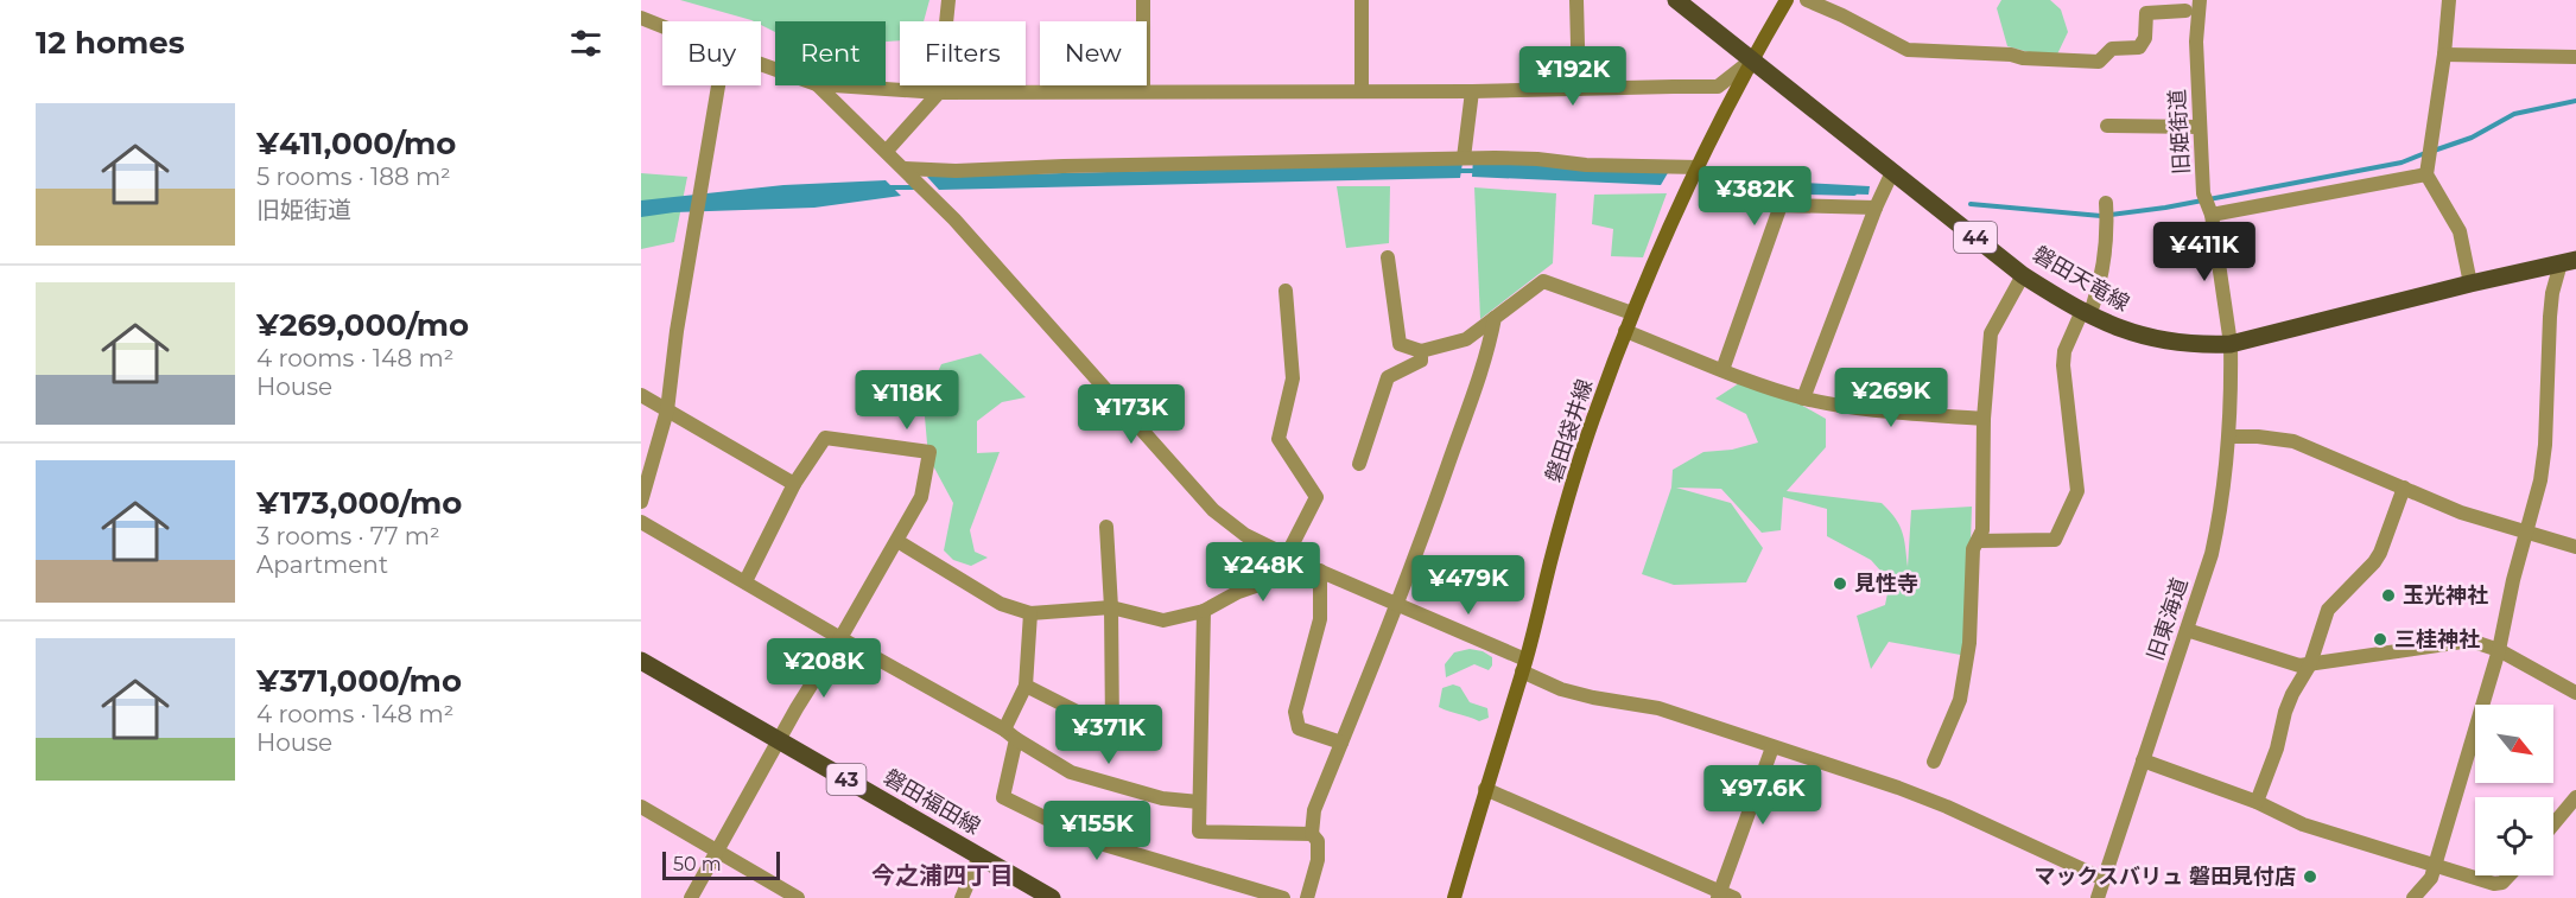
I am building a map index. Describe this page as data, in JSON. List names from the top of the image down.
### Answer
{
  "streets": {
    "main road": [
      "44",
      "磐田天竜線",
      "磐田袋井線",
      "43",
      "磐田福田線"
    ],
    "street": ["旧姫街道", "旧東海道"]
  },
  "crossings": [
    ["旧姫街道", "磐田天竜線"],
    ["旧姫街道", "旧東海道"],
    ["磐田天竜線", "磐田袋井線"],
    ["磐田天竜線", "旧東海道"]
  ],
  "districts": ["今之浦四丁目"],
  "places": [
    "見性寺",
    "玉光神社",
    "三桂神社",
    "マックスバリュ 磐田見付店"
  ],
  "scale_bar": "50 m",
  "north": "bottom right",
  "page": {
    "heading": "12 homes",
    "chip": [
      "Buy",
      "Rent",
      "Filters",
      "New"
    ],
    "price": [
      "¥192K",
      "¥382K",
      "¥411K",
      "¥269K",
      "¥118K",
      "¥173K",
      "¥248K",
      "¥479K",
      "¥208K",
      "¥371K",
      "¥97.6K",
      "¥155K"
    ],
    "list": [
      {
        "name": "¥411,000/mo",
        "note": "5 rooms · 188 m² · 旧姫街道"
      },
      {
        "name": "¥269,000/mo",
        "note": "4 rooms · 148 m² · House"
      },
      {
        "name": "¥173,000/mo",
        "note": "3 rooms · 77 m² · Apartment"
      },
      {
        "name": "¥371,000/mo",
        "note": "4 rooms · 148 m² · House"
      }
    ],
    "scale": "50 m"
  }
}
